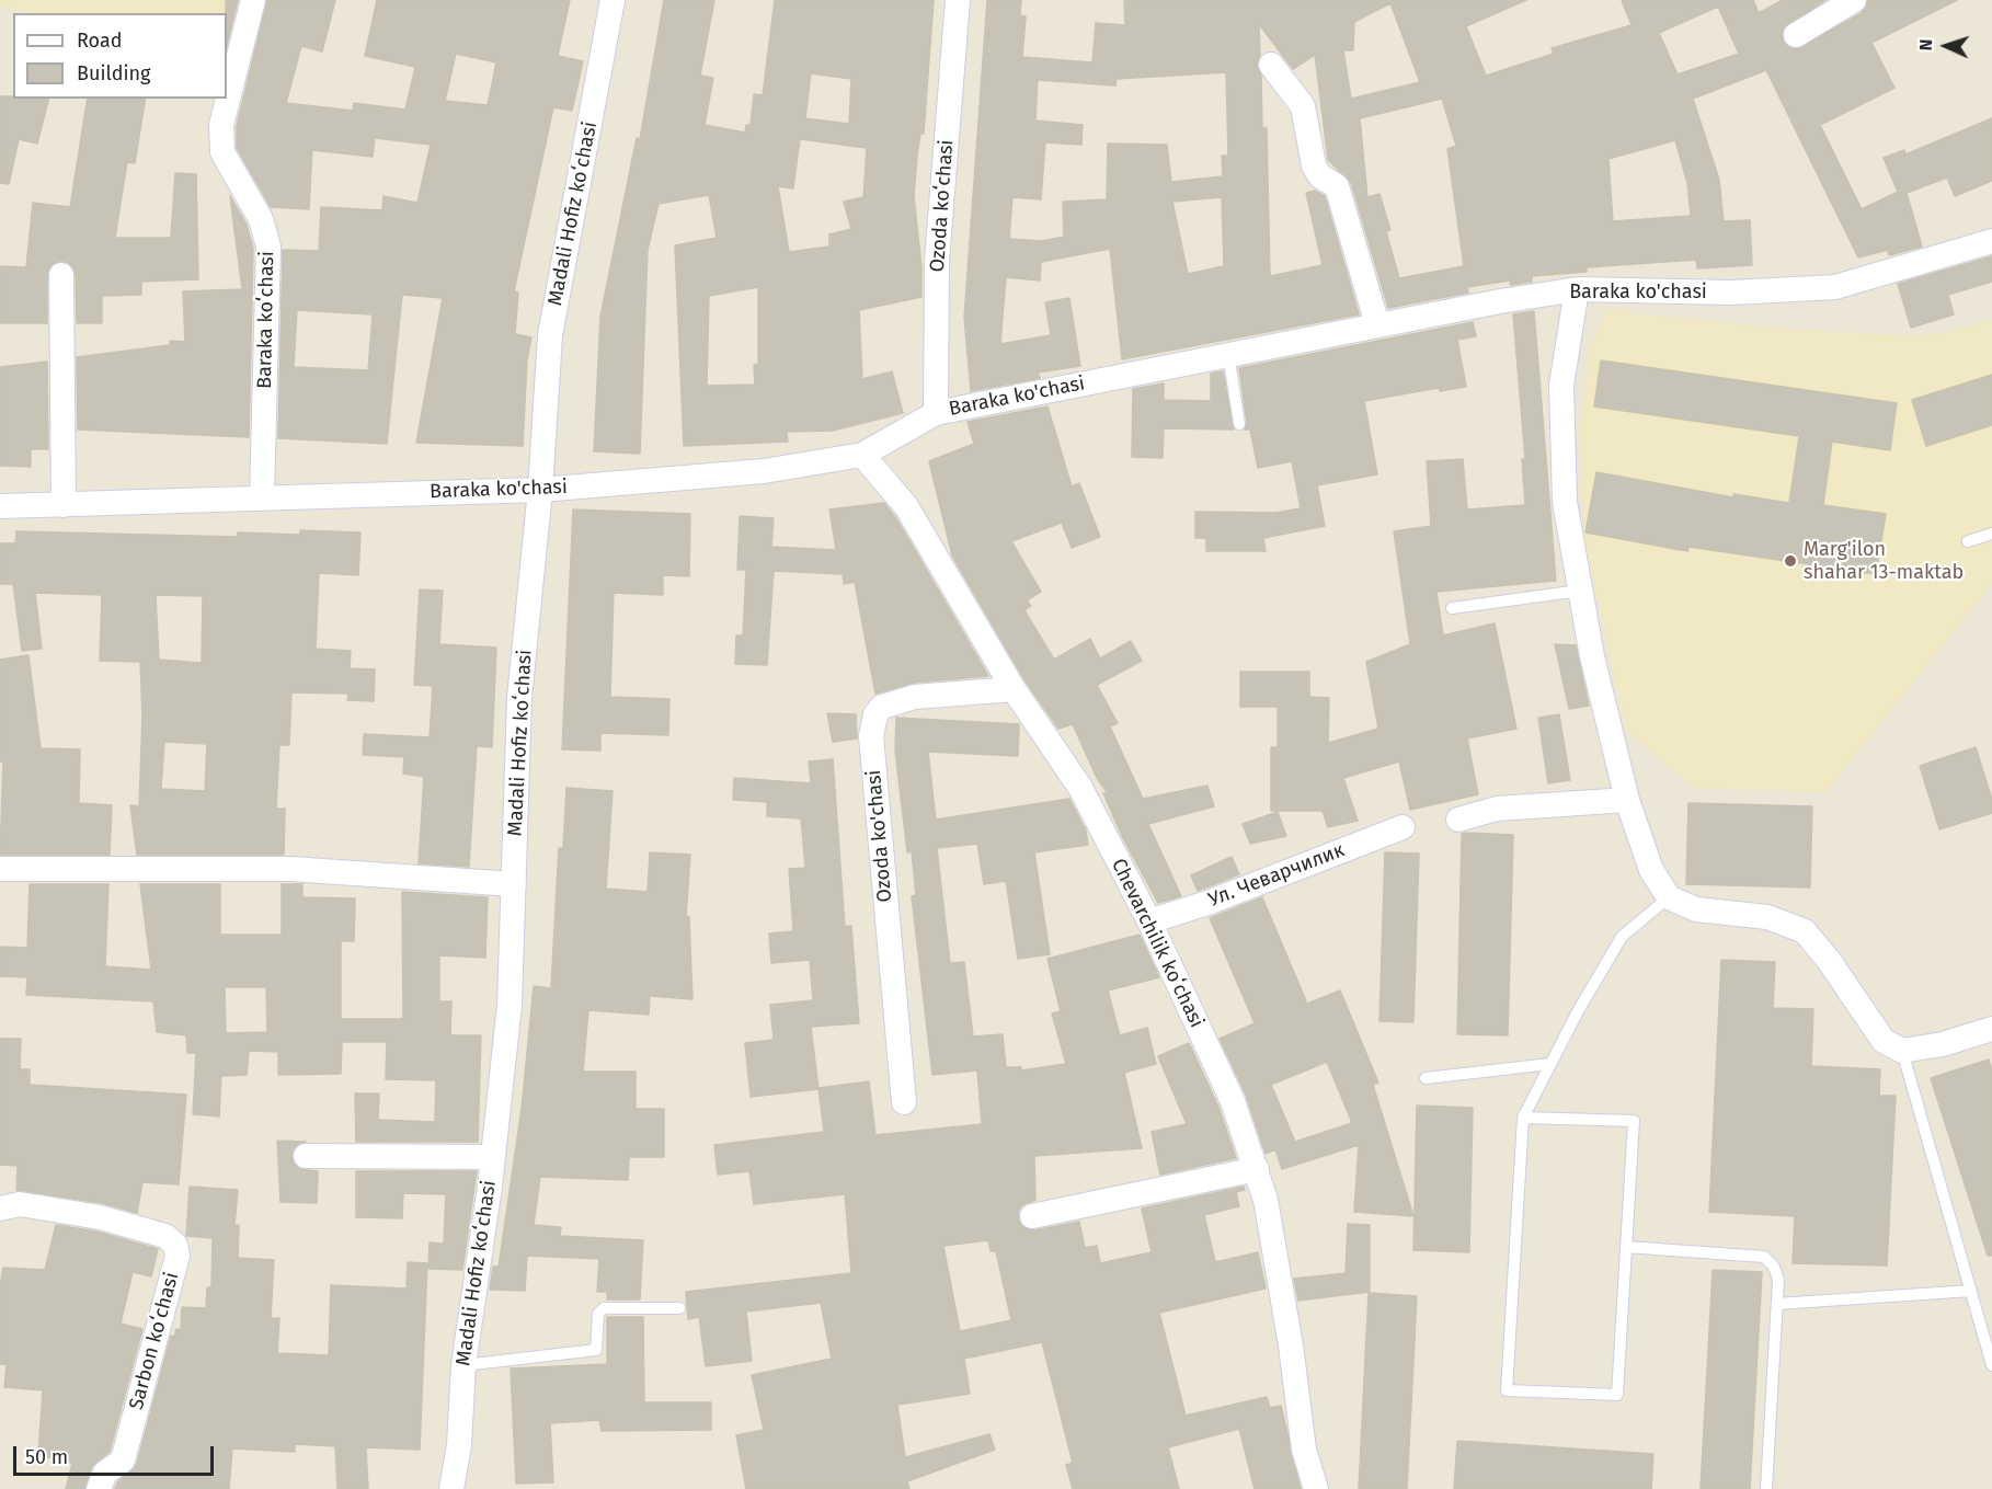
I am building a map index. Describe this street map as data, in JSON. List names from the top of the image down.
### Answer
{
  "streets": {
    "street": [
      "Ozoda koʻchasi",
      "Madali Hofiz koʻchasi",
      "Baraka ko'chasi",
      "Baraka koʻchasi",
      "Ozoda ko'chasi",
      "Ул. Чеварчилик",
      "Chevarchilik koʻchasi",
      "Sarbon koʻchasi"
    ]
  },
  "crossings": [
    ["Ozoda koʻchasi", "Baraka ko'chasi"],
    ["Madali Hofiz koʻchasi", "Baraka ko'chasi"],
    ["Baraka ko'chasi", "Baraka koʻchasi"],
    ["Baraka ko'chasi", "Chevarchilik koʻchasi"],
    ["Ozoda ko'chasi", "Chevarchilik koʻchasi"],
    ["Ул. Чеварчилик", "Chevarchilik koʻchasi"]
  ],
  "places": ["Marg'ilon shahar 13-maktab"],
  "legend": ["Road", "Building"],
  "scale_bar": "50 m",
  "north": "left"
}
